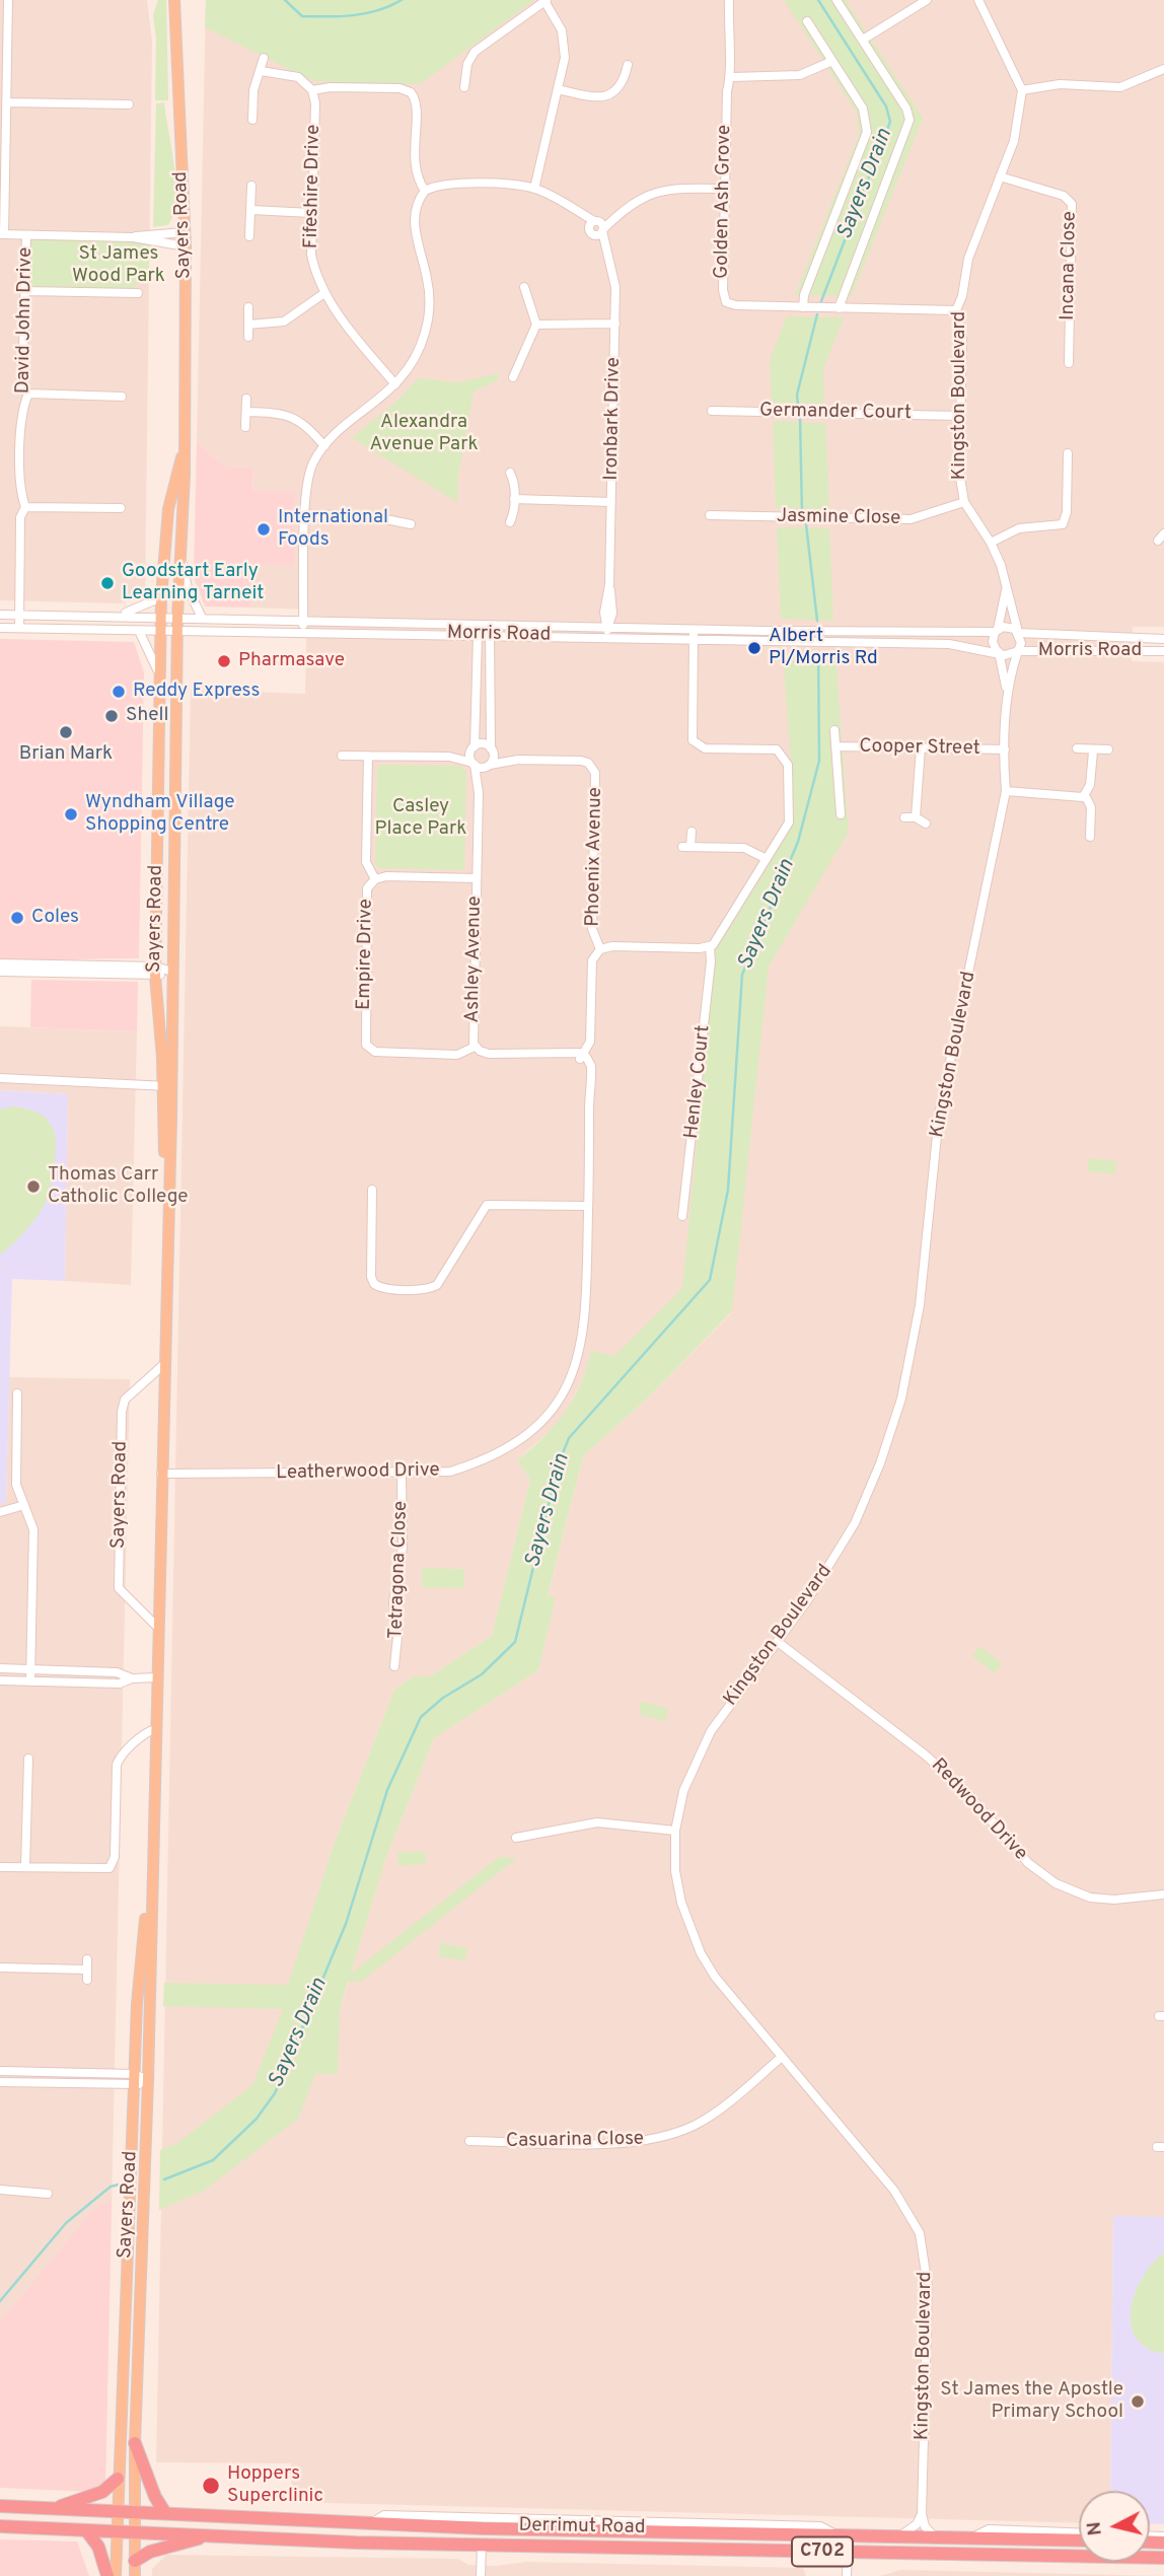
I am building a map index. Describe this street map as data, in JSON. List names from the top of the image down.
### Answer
{
  "streets": {
    "highway": ["Derrimut Road", "C702"],
    "main road": ["Sayers Road"],
    "street": [
      "Fifeshire Drive",
      "Golden Ash Grove",
      "Incana Close",
      "David John Drive",
      "Kingston Boulevard",
      "Germander Court",
      "Ironbark Drive",
      "Jasmine Close",
      "Morris Road",
      "Cooper Street",
      "Phoenix Avenue",
      "Empire Drive",
      "Ashley Avenue",
      "Henley Court",
      "Leatherwood Drive",
      "Tetragona Close",
      "Redwood Drive",
      "Casuarina Close"
    ]
  },
  "crossings": [
    ["Golden Ash Grove", "Kingston Boulevard"],
    ["Sayers Road", "Morris Road"],
    ["Sayers Road", "Leatherwood Drive"],
    ["Sayers Road", "Derrimut Road"],
    ["Incana Close", "Kingston Boulevard"],
    ["David John Drive", "Morris Road"],
    ["Kingston Boulevard", "Germander Court"],
    ["Kingston Boulevard", "Jasmine Close"],
    ["Kingston Boulevard", "Morris Road"],
    ["Kingston Boulevard", "Cooper Street"],
    ["Kingston Boulevard", "Redwood Drive"],
    ["Kingston Boulevard", "Casuarina Close"],
    ["Ironbark Drive", "Morris Road"],
    ["Phoenix Avenue", "Ashley Avenue"],
    ["Phoenix Avenue", "Leatherwood Drive"],
    ["Empire Drive", "Ashley Avenue"],
    ["Ashley Avenue", "Leatherwood Drive"],
    ["Leatherwood Drive", "Tetragona Close"]
  ],
  "water": ["Sayers Drain"],
  "parks": ["St James Wood Park", "Alexandra Avenue Park", "Casley Place Park"],
  "places": [
    "International Foods",
    "Goodstart Early Learning Tarneit",
    "Albert Pl/Morris Rd",
    "Pharmasave",
    "Reddy Express",
    "Shell",
    "Brian Mark",
    "Wyndham Village Shopping Centre",
    "Coles",
    "Thomas Carr Catholic College",
    "St James the Apostle Primary School",
    "Hoppers Superclinic"
  ],
  "north": "left"
}
